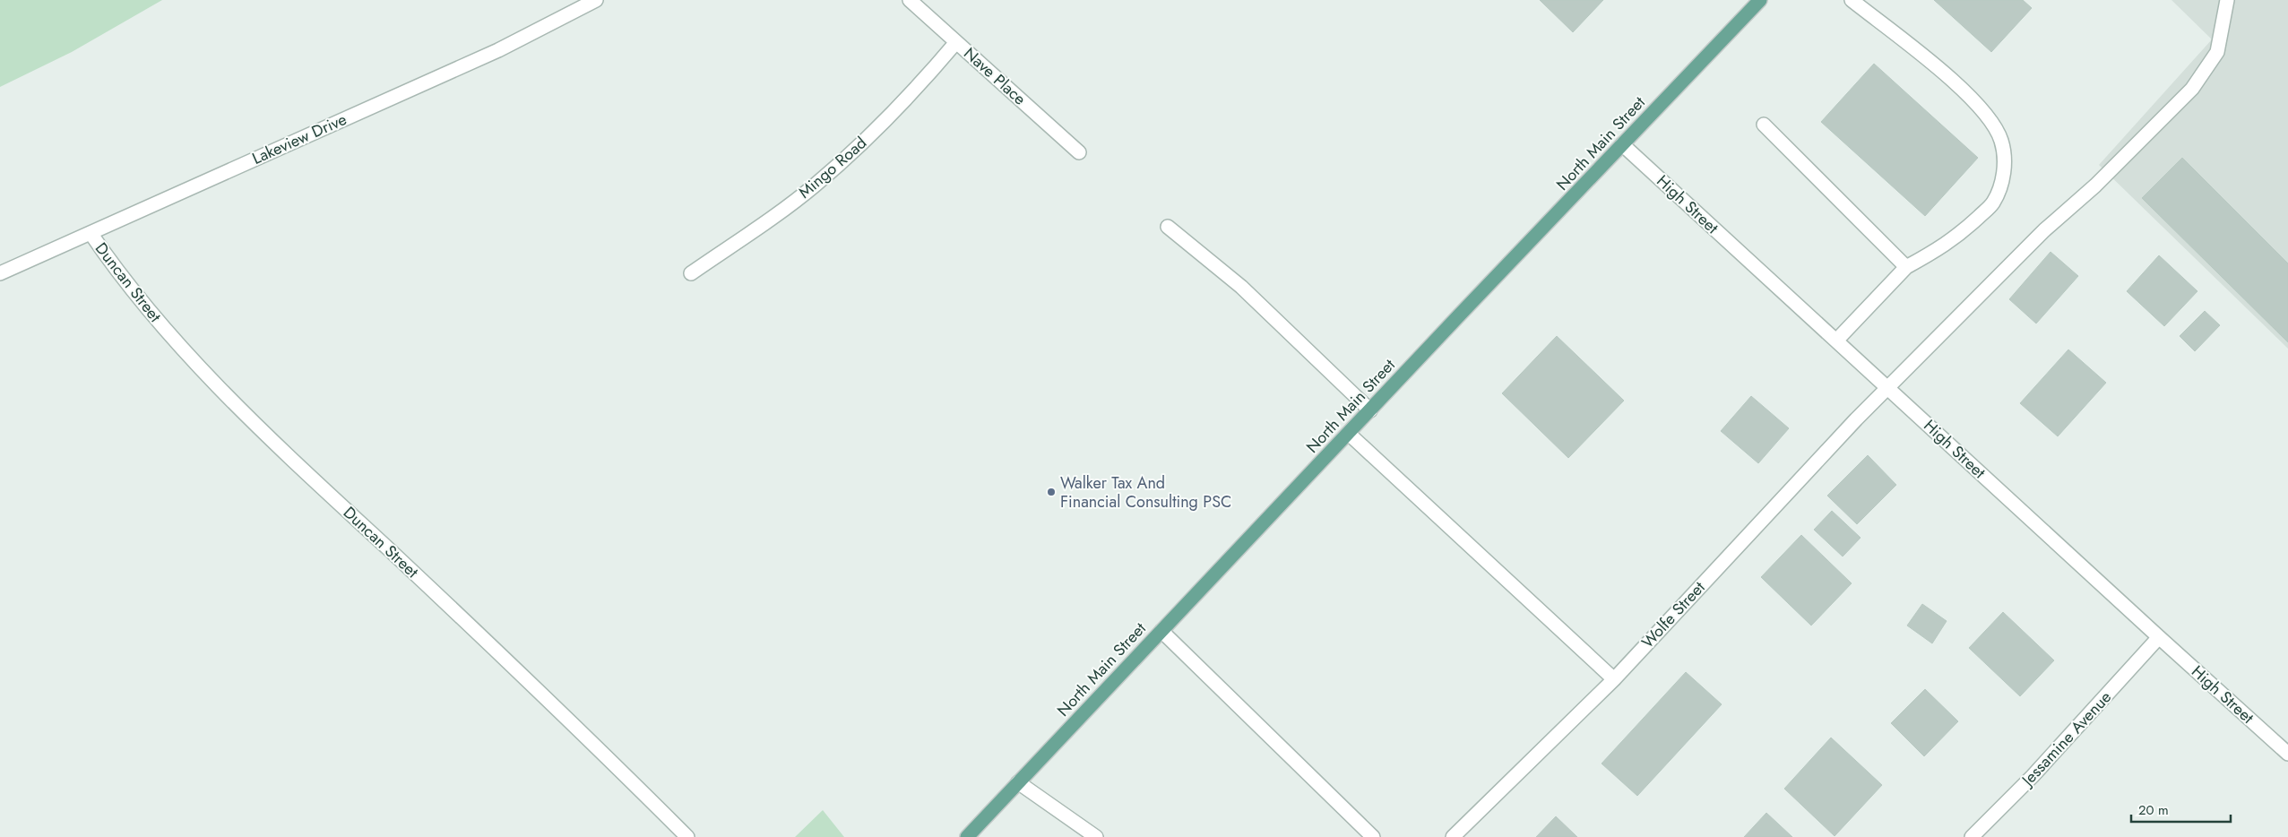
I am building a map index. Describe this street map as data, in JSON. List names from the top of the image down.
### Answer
{
  "streets": {
    "main road": ["North Main Street"],
    "street": [
      "Nave Place",
      "Lakeview Drive",
      "Mingo Road",
      "High Street",
      "Duncan Street",
      "Wolfe Street",
      "Jessamine Avenue"
    ]
  },
  "crossings": [
    ["Nave Place", "Mingo Road"],
    ["Lakeview Drive", "Duncan Street"],
    ["North Main Street", "High Street"],
    ["High Street", "Wolfe Street"],
    ["High Street", "Jessamine Avenue"]
  ],
  "places": ["Walker Tax And Financial Consulting PSC"],
  "scale_bar": "20 m"
}
